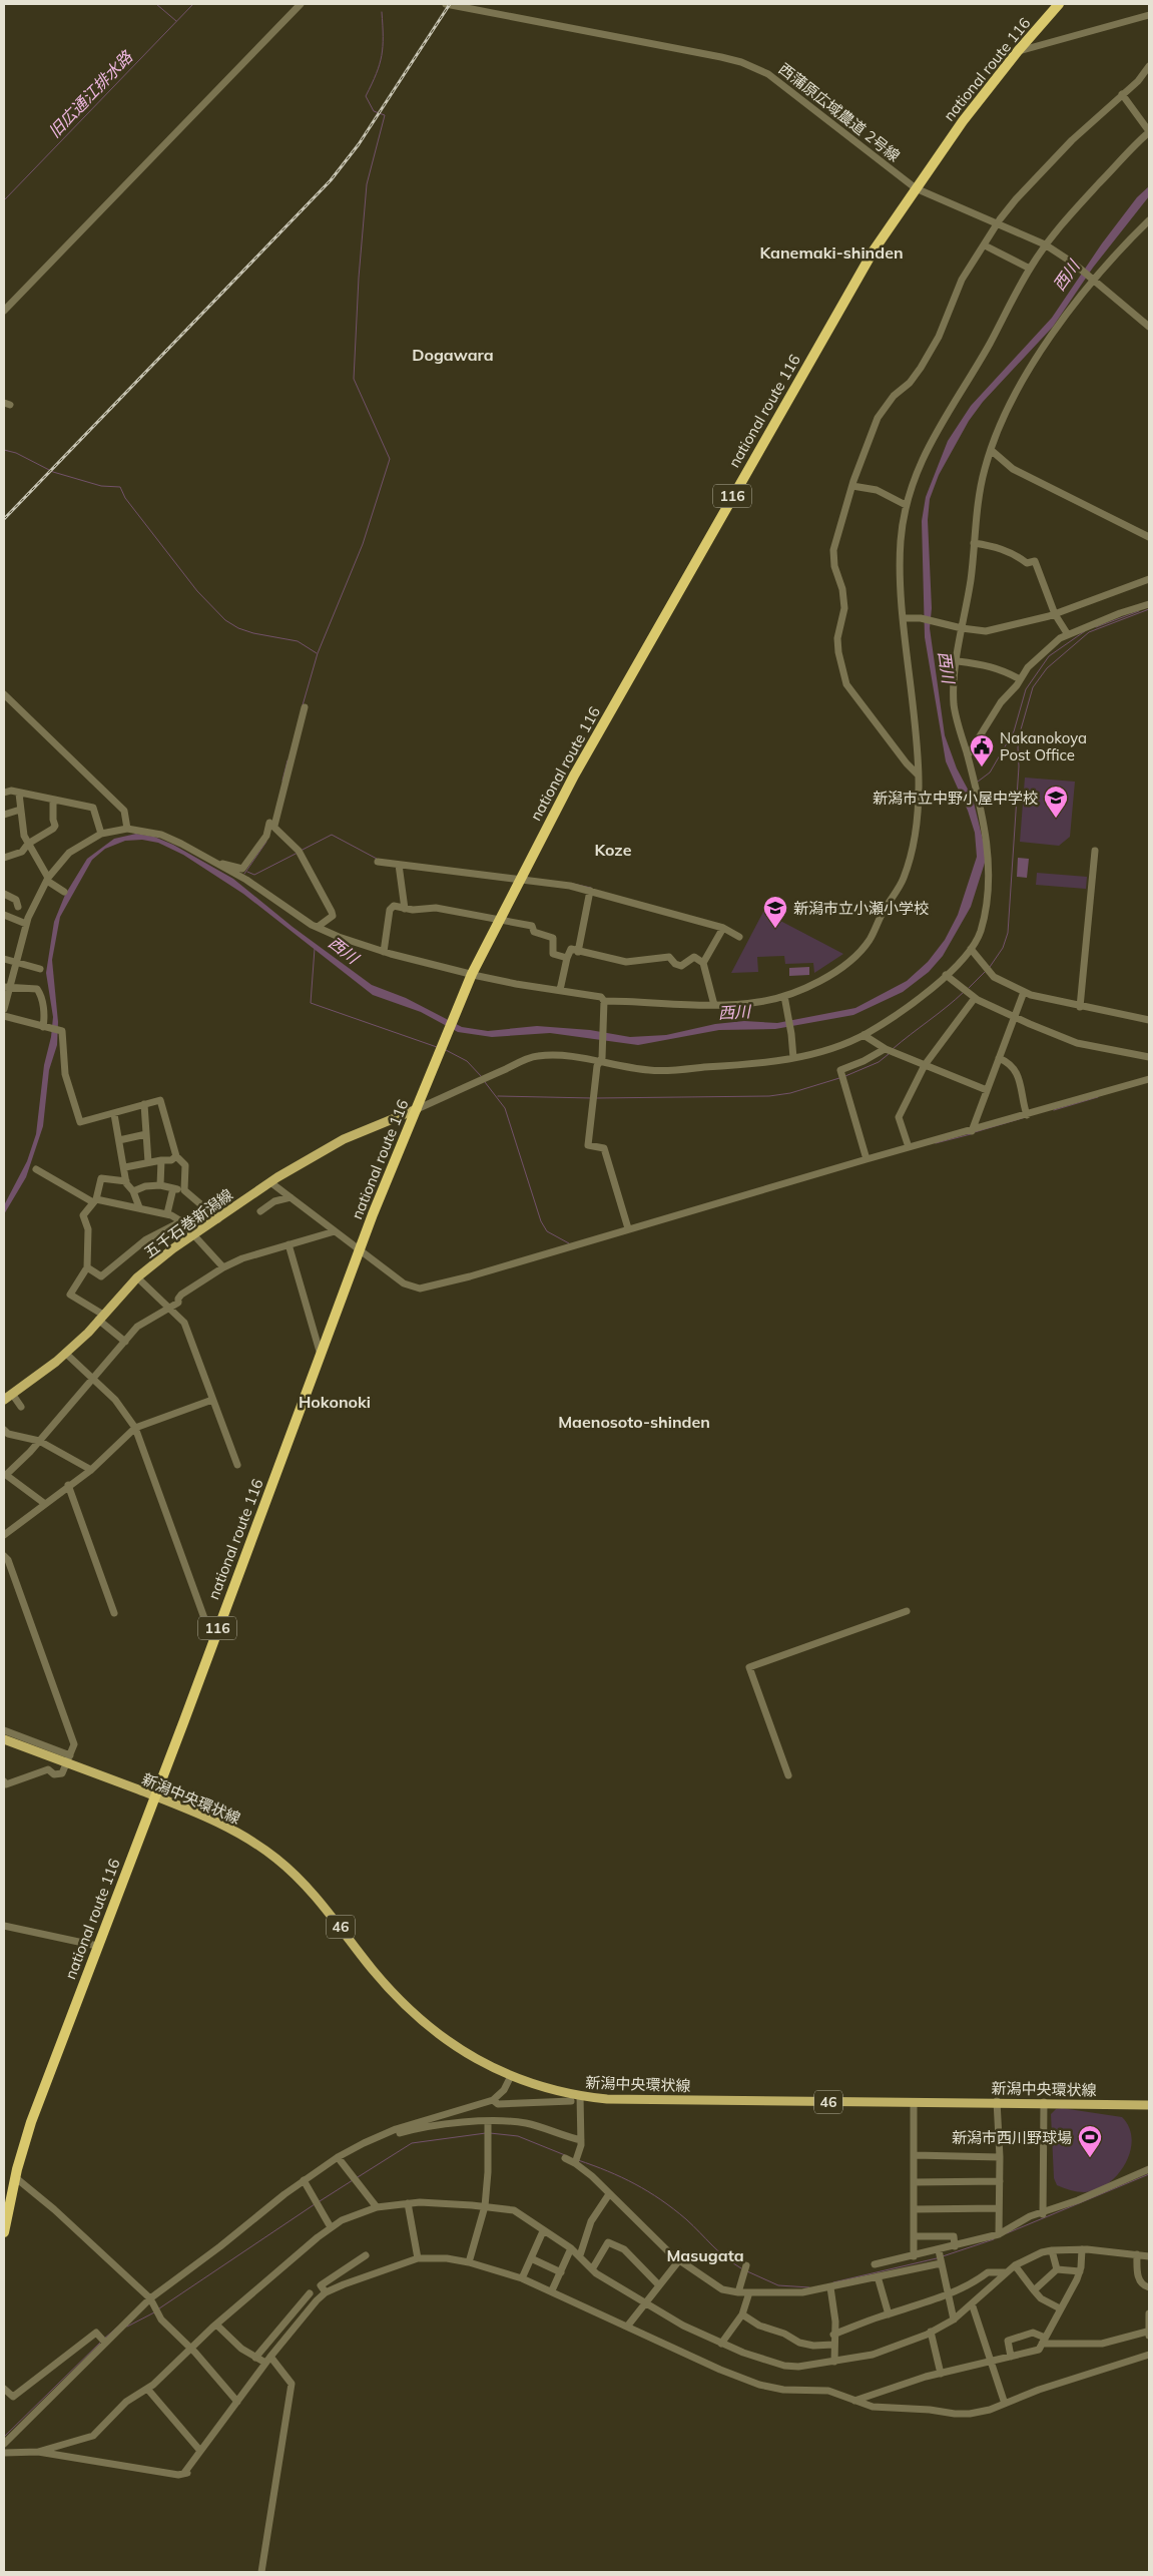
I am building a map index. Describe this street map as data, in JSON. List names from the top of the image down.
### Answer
{
  "streets": {
    "highway": ["national route 116", "116"],
    "main road": ["五千石巻新潟線", "新潟中央環状線", "46"],
    "street": ["西蒲原広域農道 2号線"]
  },
  "crossings": [
    ["national route 116", "西蒲原広域農道 2号線"],
    ["national route 116", "五千石巻新潟線"],
    ["national route 116", "新潟中央環状線"]
  ],
  "districts": [
    "Kanemaki-shinden",
    "Dogawara",
    "Koze",
    "Hokonoki",
    "Maenosoto-shinden",
    "Masugata"
  ],
  "water": ["旧広通江排水路", "西川"],
  "places": {
    "public building": ["Nakanokoya Post Office"],
    "school or university": ["新潟市立中野小屋中学校", "新潟市立小瀬小学校"],
    "sports": ["新潟市西川野球場"]
  }
}
